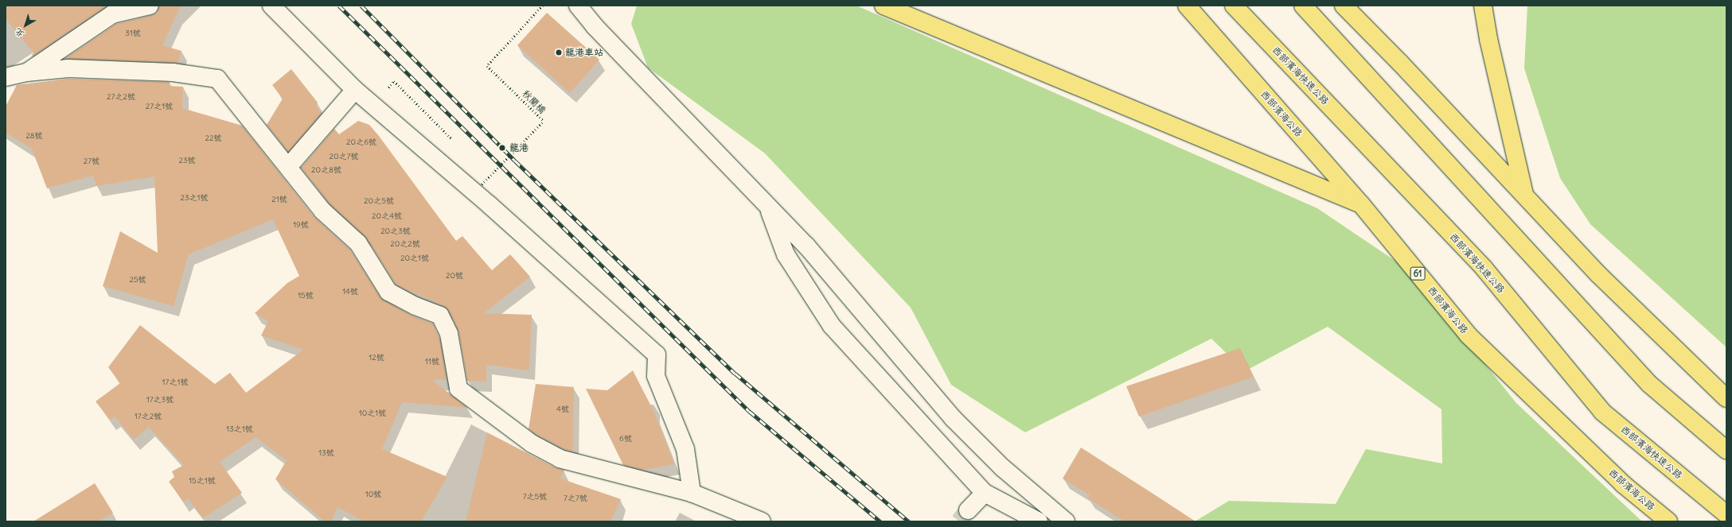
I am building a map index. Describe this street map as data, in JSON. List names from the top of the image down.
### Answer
{
  "streets": {
    "main road": ["西部濱海快速公路", "西部濱海公路", "61"],
    "path": ["秋蘭橋"]
  },
  "places": ["龍港車站", "龍港"],
  "house_numbers": [
    "31號",
    "27之2號",
    "27之1號",
    "28號",
    "22號",
    "20之6號",
    "20之7號",
    "23號",
    "27號",
    "20之8號",
    "23之1號",
    "21號",
    "20之5號",
    "20之4號",
    "19號",
    "20之3號",
    "20之2號",
    "20之1號",
    "20號",
    "25號",
    "14號",
    "15號",
    "12號",
    "11號",
    "17之1號",
    "17之3號",
    "4號",
    "10之1號",
    "17之2號",
    "13之1號",
    "6號",
    "13號",
    "15之1號",
    "10號",
    "7之5號",
    "7之7號"
  ],
  "north": "bottom left"
}
